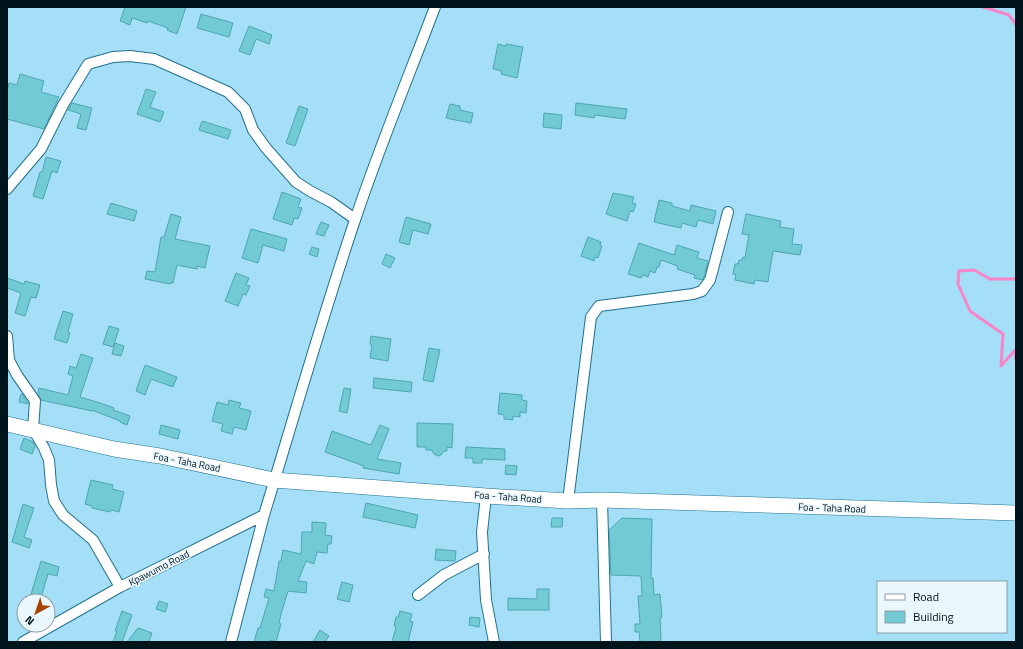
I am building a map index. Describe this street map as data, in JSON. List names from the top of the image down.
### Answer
{
  "streets": {
    "street": ["Foa - Taha Road", "Kpawumo Road"]
  },
  "legend": ["Road", "Building"],
  "north": "bottom left"
}
